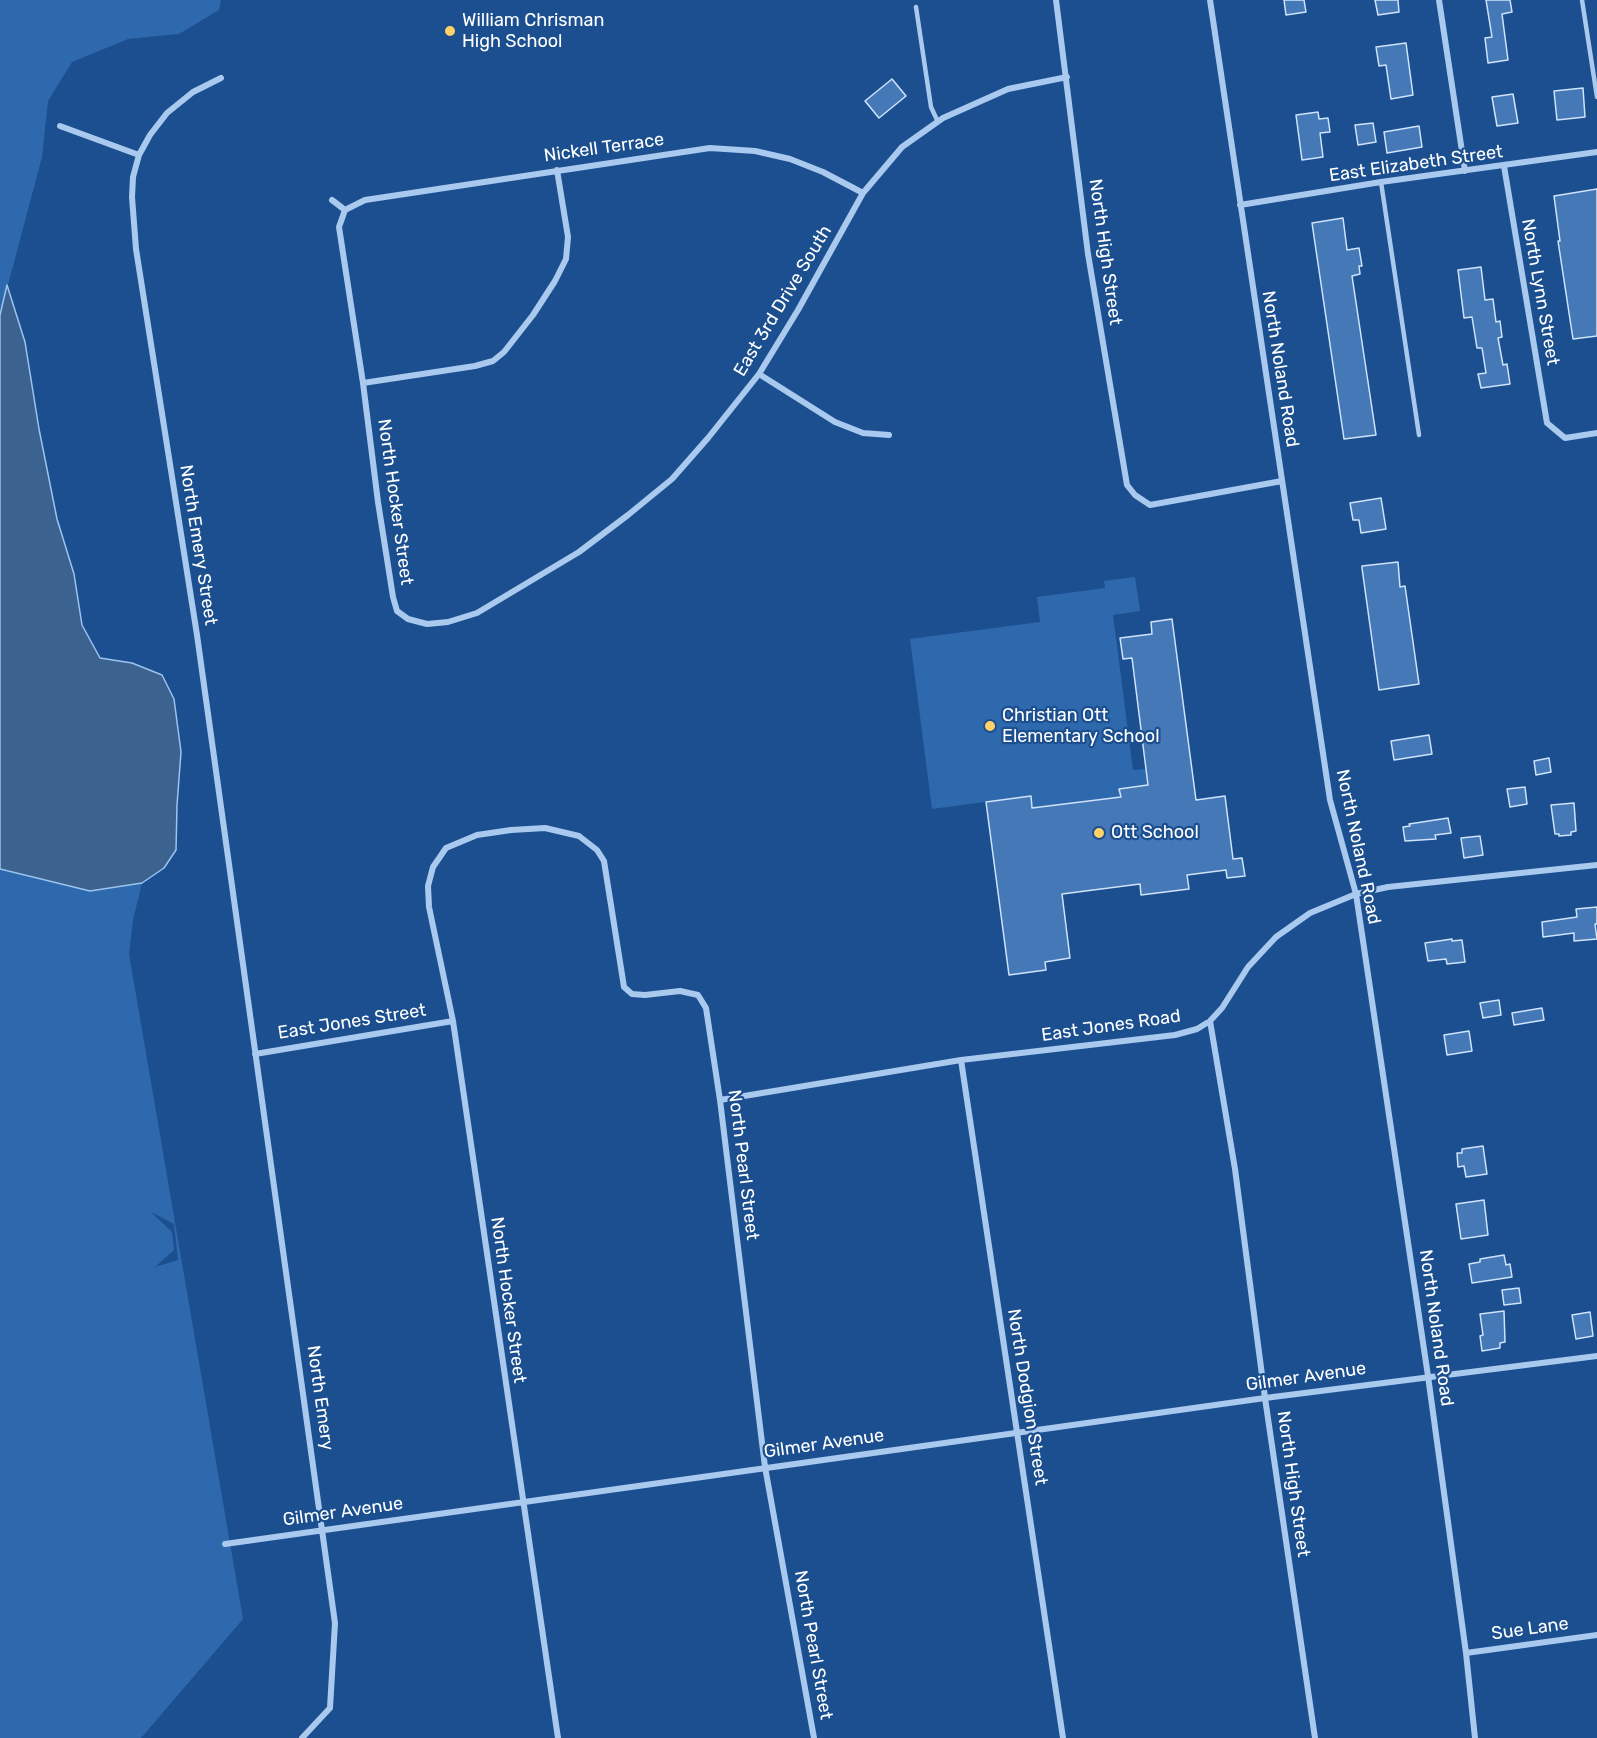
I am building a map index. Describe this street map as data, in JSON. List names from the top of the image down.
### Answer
{
  "streets": {
    "street": [
      "Nickell Terrace",
      "East Elizabeth Street",
      "North High Street",
      "North Lynn Street",
      "East 3rd Drive South",
      "North Noland Road",
      "North Hocker Street",
      "North Emery Street",
      "East Jones Street",
      "East Jones Road",
      "North Pearl Street",
      "Gilmer Avenue",
      "North Dodgion Street",
      "North Emery",
      "Sue Lane"
    ]
  },
  "crossings": [
    ["Nickell Terrace", "East 3rd Drive South"],
    ["Nickell Terrace", "North Hocker Street"],
    ["East Elizabeth Street", "North Lynn Street"],
    ["East Elizabeth Street", "North Noland Road"],
    ["North High Street", "East 3rd Drive South"],
    ["North High Street", "North Noland Road"],
    ["North High Street", "East Jones Road"],
    ["North High Street", "Gilmer Avenue"],
    ["East 3rd Drive South", "North Hocker Street"],
    ["North Noland Road", "East Jones Road"],
    ["North Noland Road", "Gilmer Avenue"],
    ["North Noland Road", "Sue Lane"],
    ["North Hocker Street", "East Jones Street"],
    ["North Hocker Street", "North Pearl Street"],
    ["North Hocker Street", "Gilmer Avenue"],
    ["North Emery Street", "East Jones Street"],
    ["North Emery Street", "North Emery"],
    ["East Jones Street", "North Emery"],
    ["East Jones Road", "North Pearl Street"],
    ["East Jones Road", "North Dodgion Street"],
    ["North Pearl Street", "Gilmer Avenue"],
    ["Gilmer Avenue", "North Dodgion Street"],
    ["Gilmer Avenue", "North Emery"]
  ],
  "places": ["William Chrisman High School", "Christian Ott Elementary School", "Ott School"]
}
